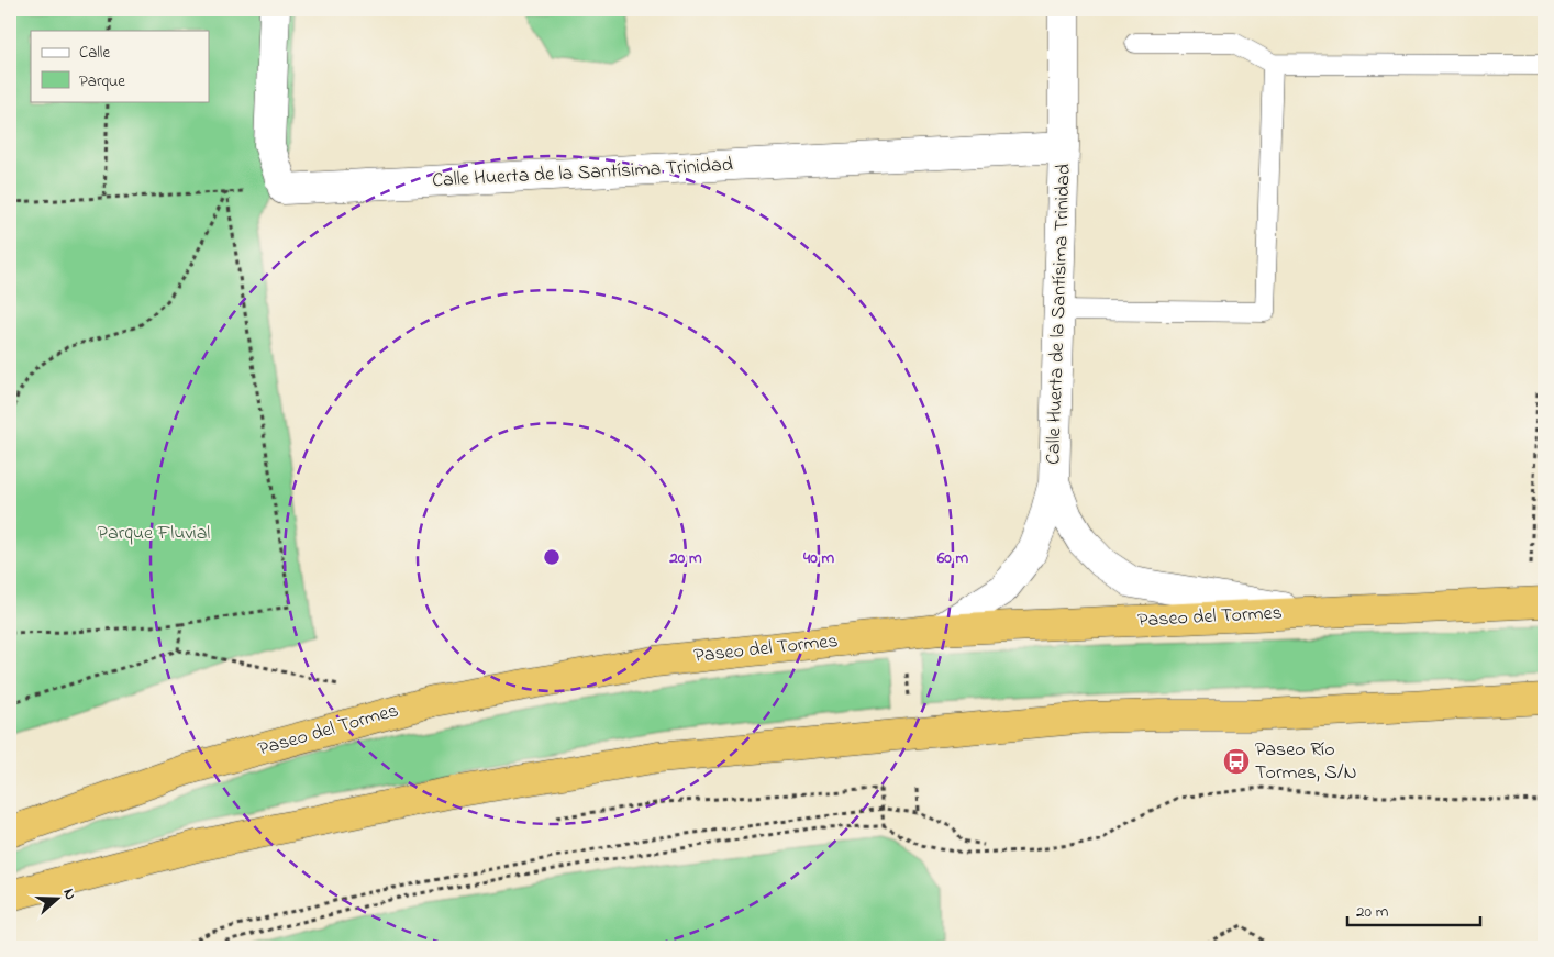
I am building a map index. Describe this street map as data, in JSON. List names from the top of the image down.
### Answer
{
  "streets": {
    "highway": ["Paseo del Tormes"],
    "street": ["Calle Huerta de la Santísima Trinidad"]
  },
  "crossings": [
    ["Calle Huerta de la Santísima Trinidad", "Paseo del Tormes"]
  ],
  "parks": ["Parque Fluvial"],
  "places": {
    "bus stop": ["Paseo Río Tormes, S/N"]
  },
  "legend": ["Calle", "Parque"],
  "scale_bar": "20 m",
  "north": "right",
  "rings": ["20 m", "40 m", "60 m"]
}
